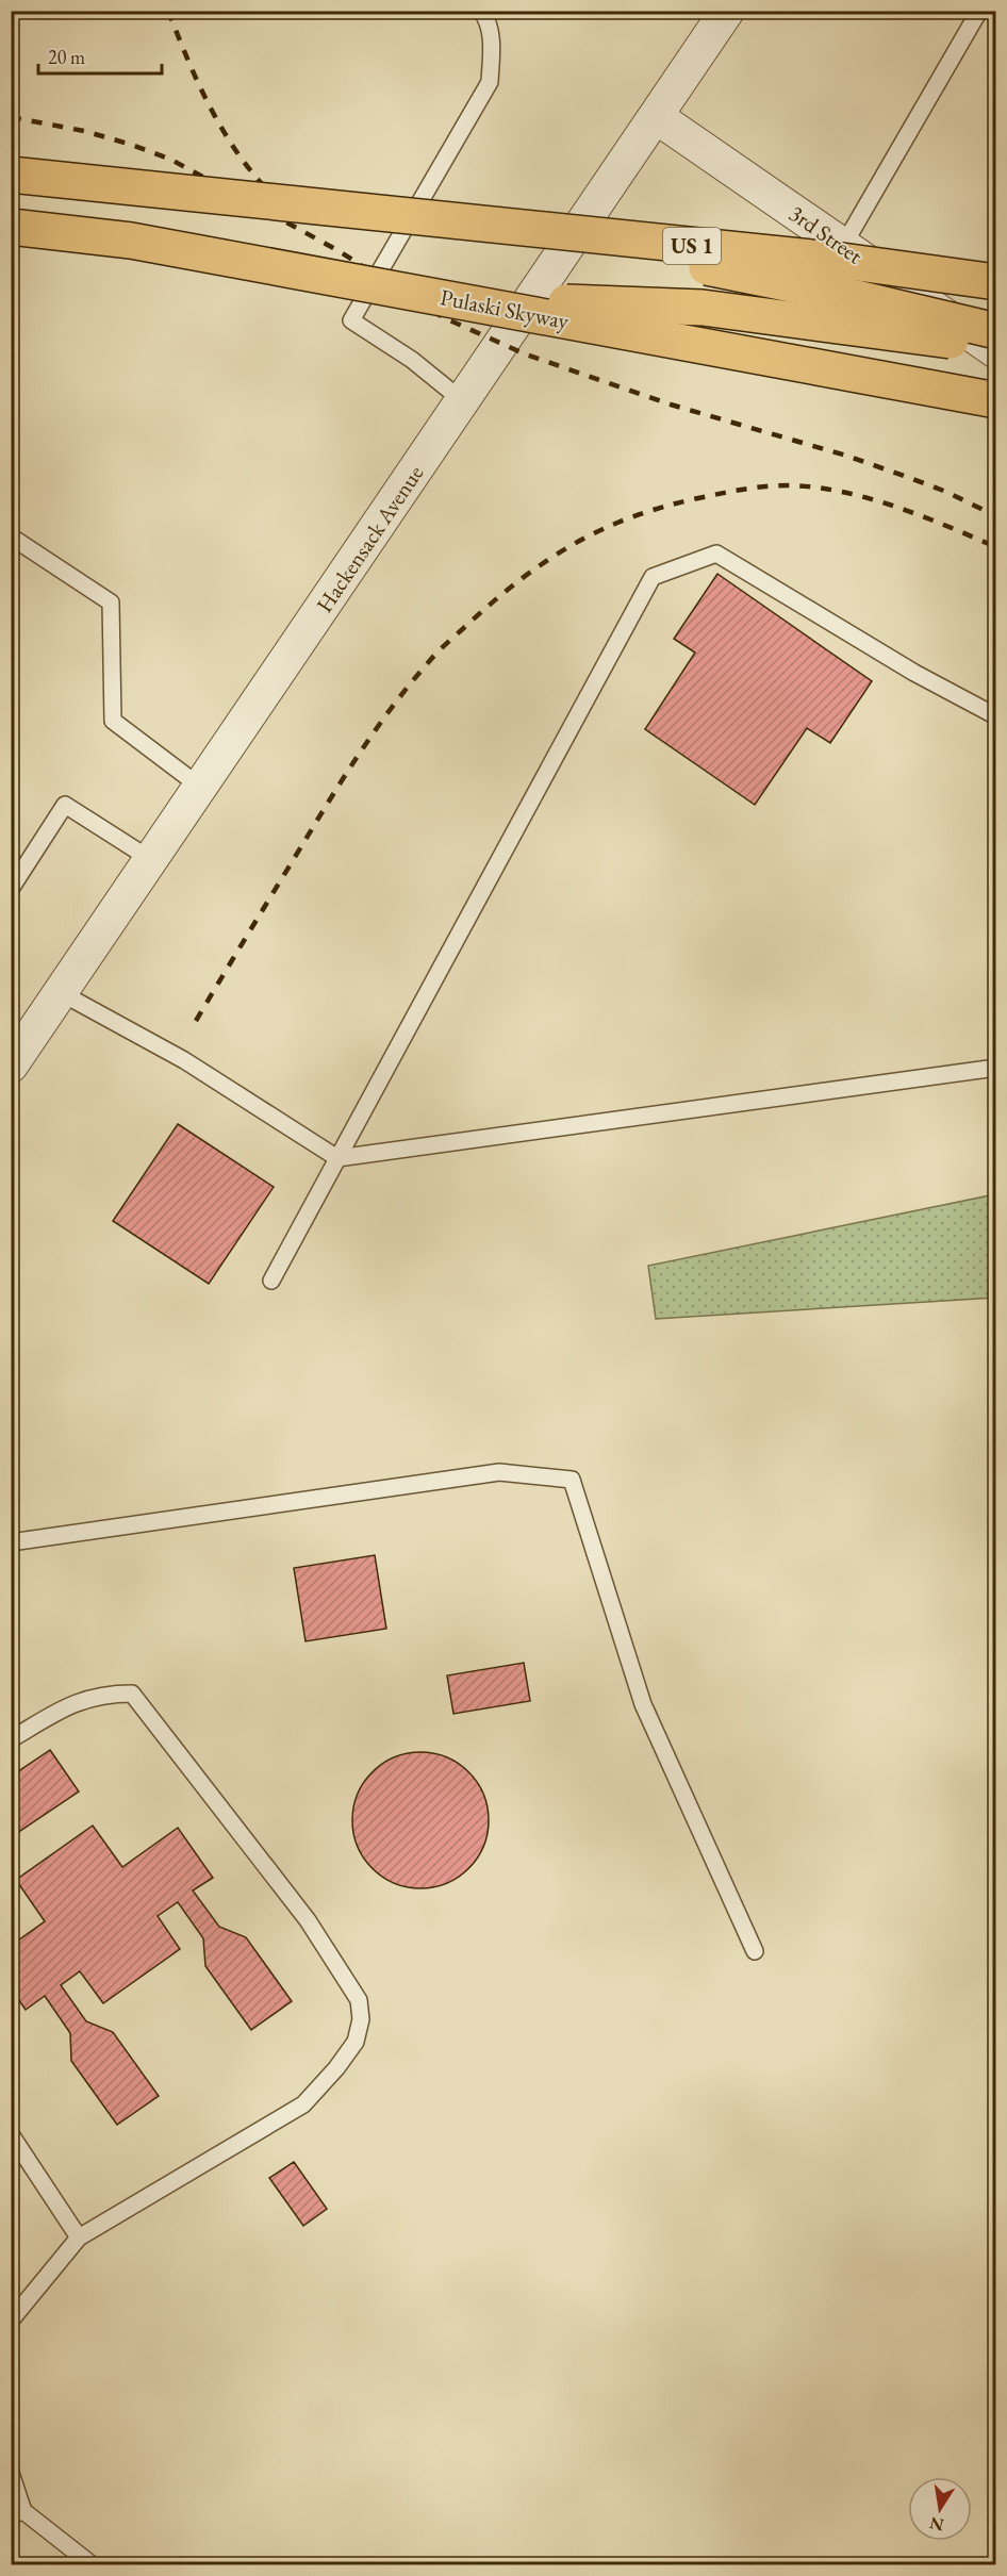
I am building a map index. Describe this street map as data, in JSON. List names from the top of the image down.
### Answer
{
  "streets": {
    "highway": ["US 1", "Pulaski Skyway"],
    "street": ["3rd Street", "Hackensack Avenue"]
  },
  "crossings": [
    ["3rd Street", "Hackensack Avenue"]
  ],
  "scale_bar": "20 m",
  "north": "bottom"
}
